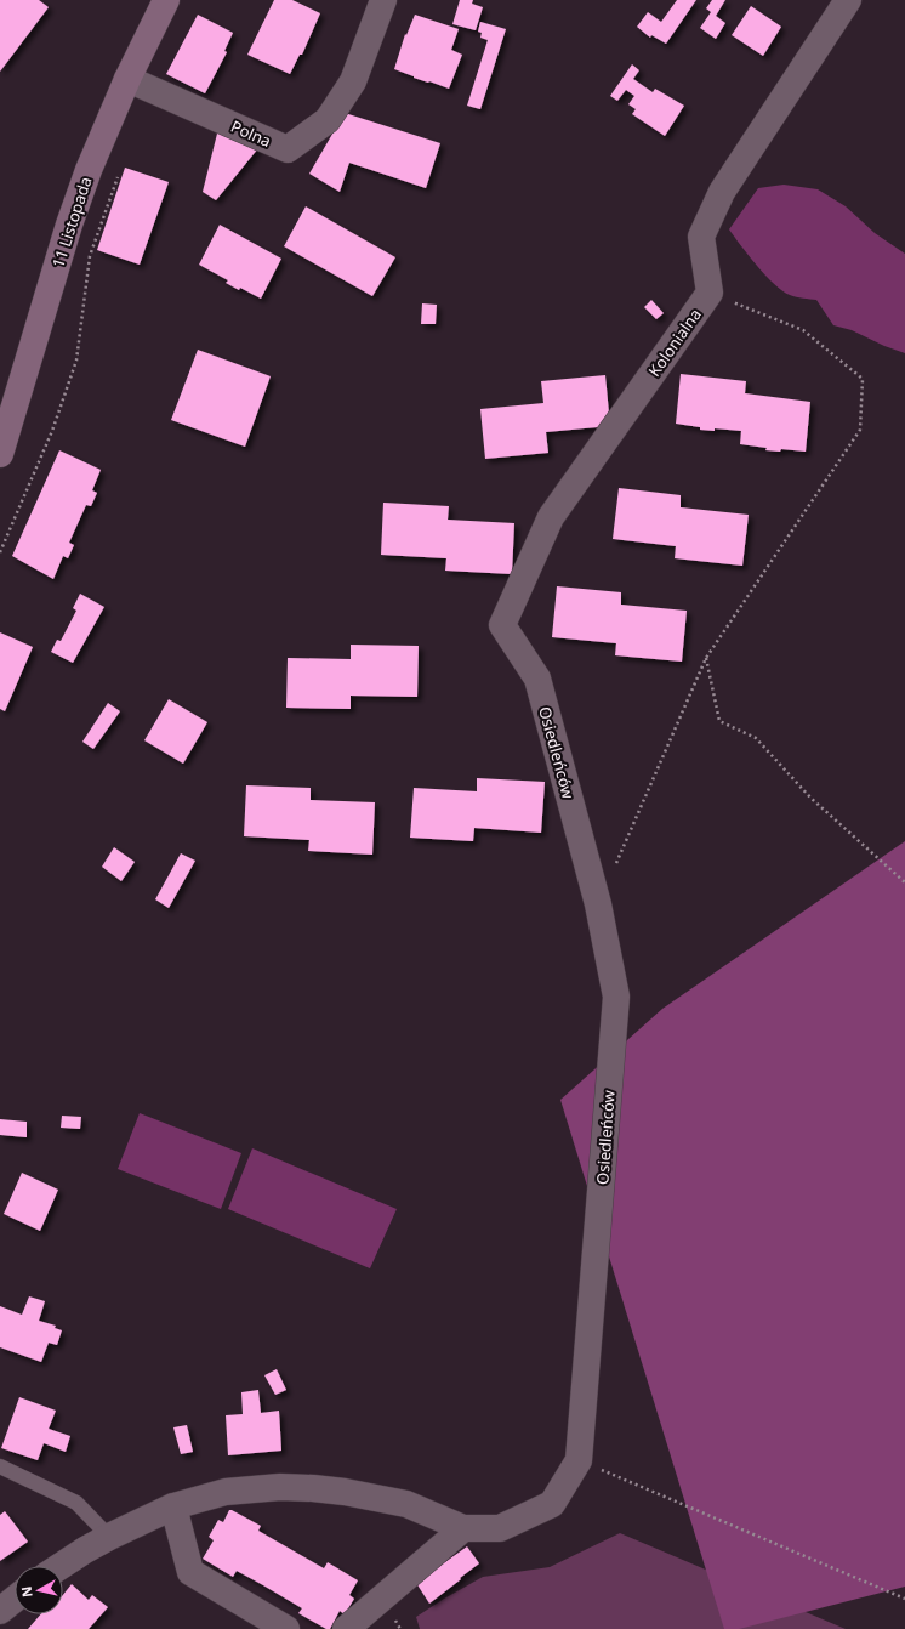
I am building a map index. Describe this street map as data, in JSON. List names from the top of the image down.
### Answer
{
  "streets": {
    "main road": ["11 Listopada"],
    "street": ["Polna", "Kolonialna", "Osiedleńców"]
  },
  "crossings": [
    ["Polna", "11 Listopada"],
    ["Kolonialna", "Osiedleńców"]
  ],
  "north": "left"
}
